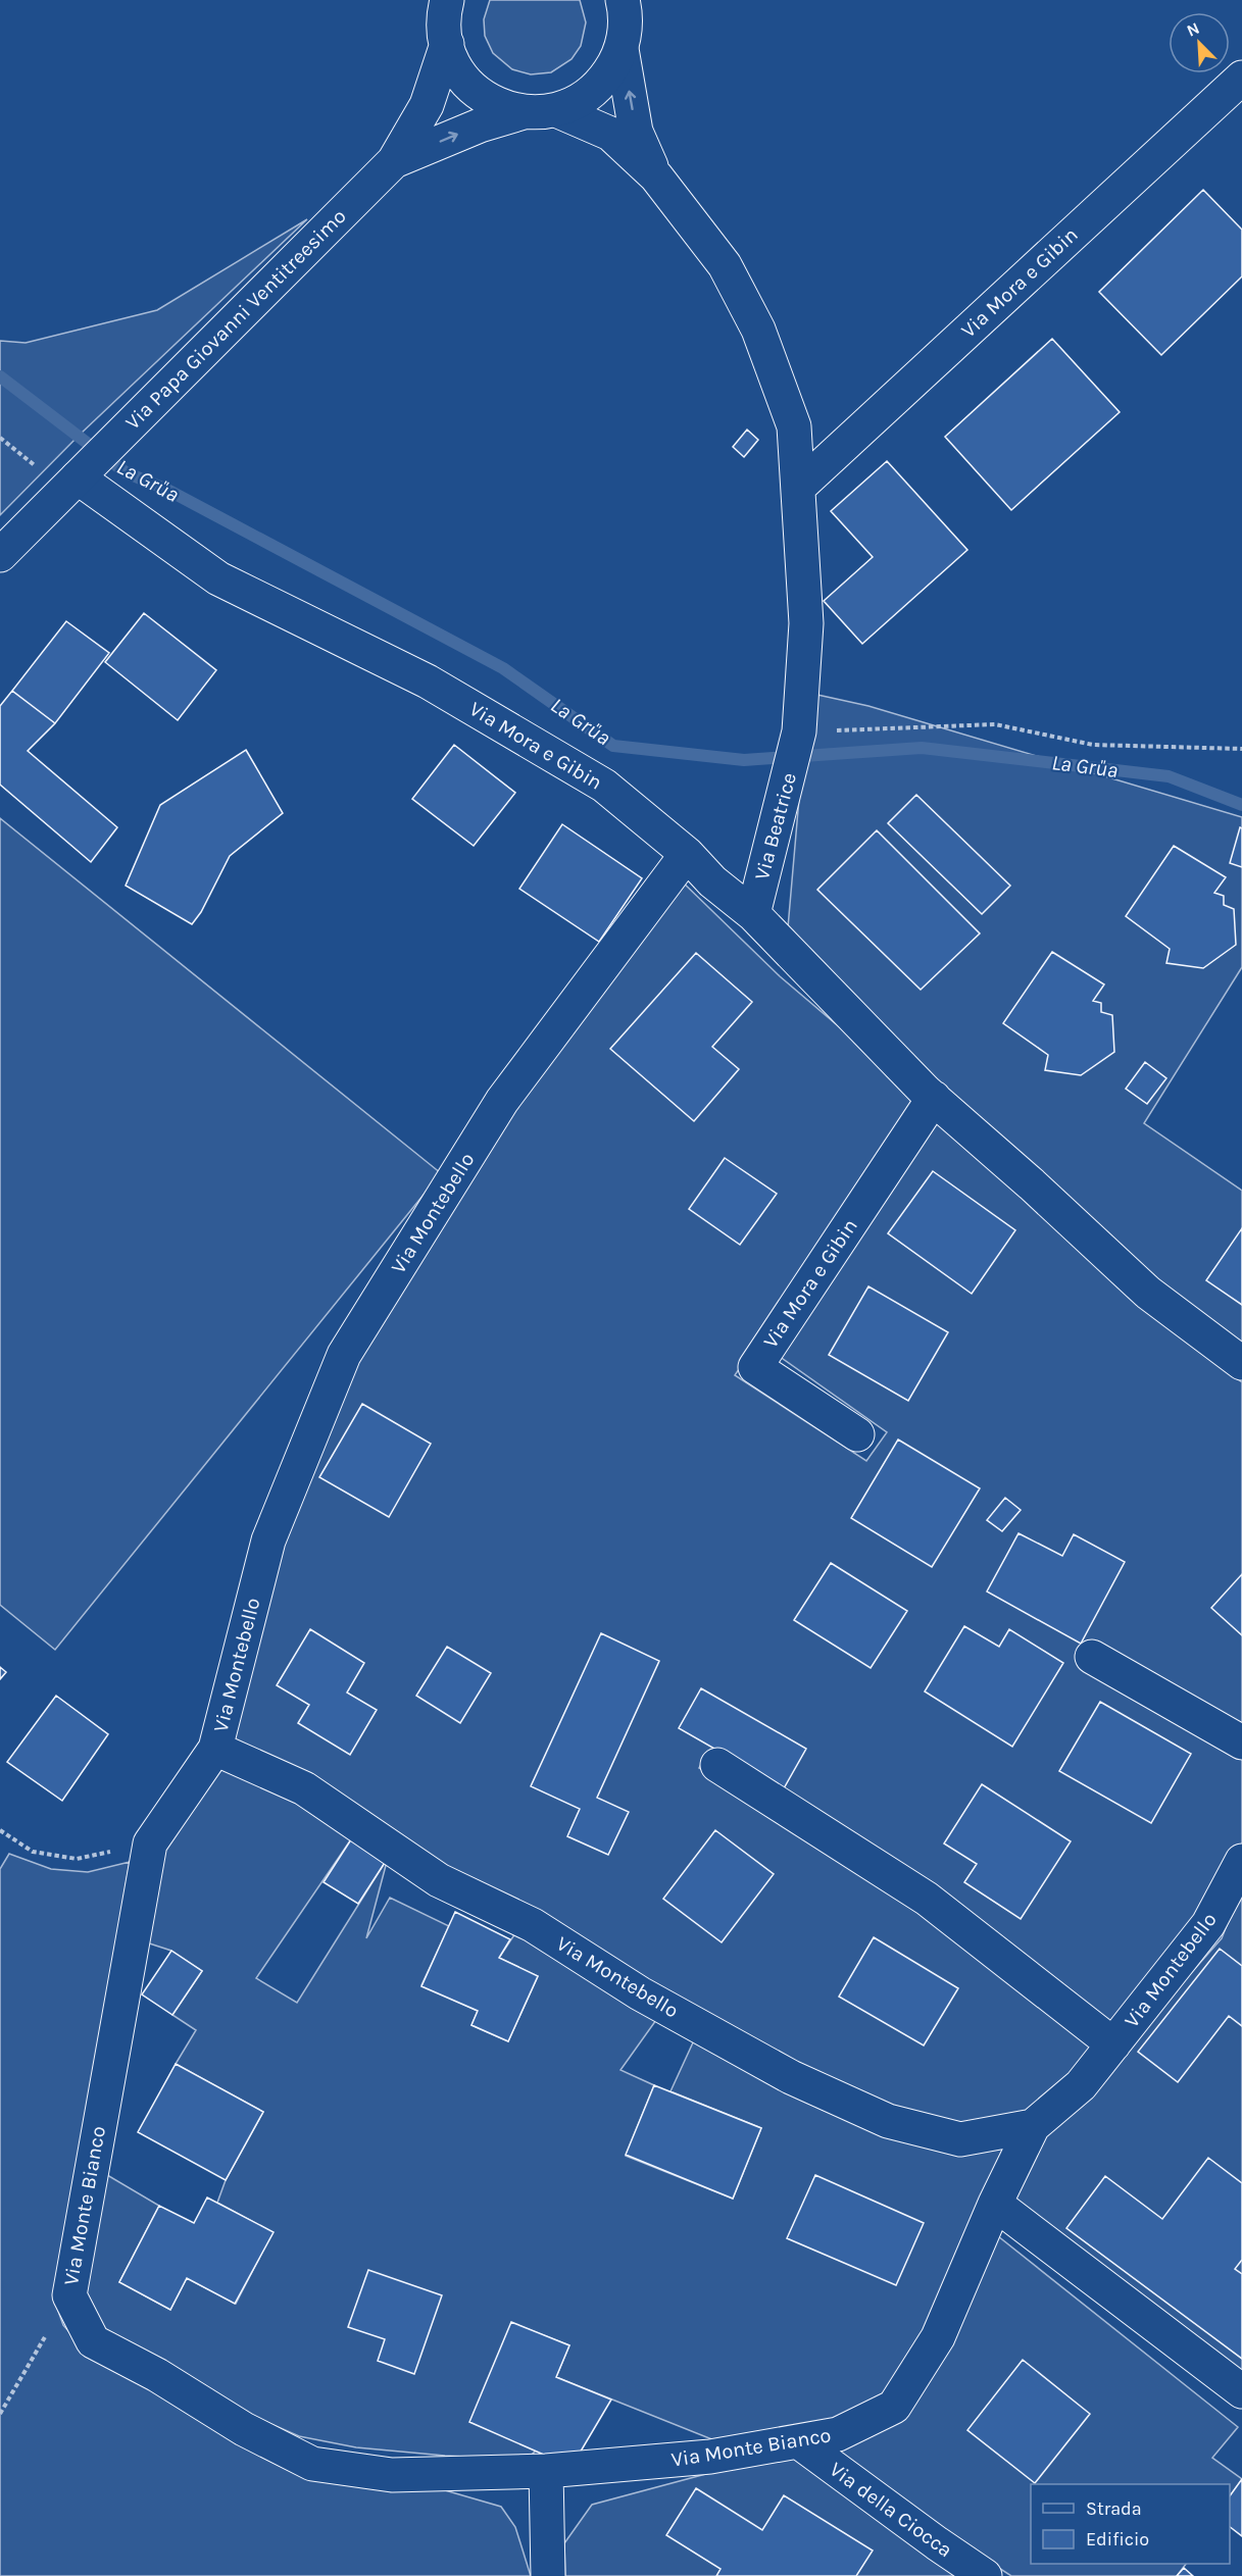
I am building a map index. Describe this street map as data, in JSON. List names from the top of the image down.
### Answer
{
  "streets": {
    "street": [
      "Via Mora e Gibin",
      "Via Papa Giovanni Ventitreesimo",
      "Via Beatrice",
      "Via Montebello",
      "Via Monte Bianco",
      "Via della Ciocca"
    ]
  },
  "crossings": [
    ["Via Mora e Gibin", "Via Papa Giovanni Ventitreesimo"],
    ["Via Mora e Gibin", "Via Beatrice"],
    ["Via Mora e Gibin", "Via Montebello"],
    ["Via Montebello", "Via Monte Bianco"],
    ["Via Monte Bianco", "Via della Ciocca"]
  ],
  "water": ["La Grűa"],
  "legend": ["Strada", "Edificio"],
  "north": "top left"
}
